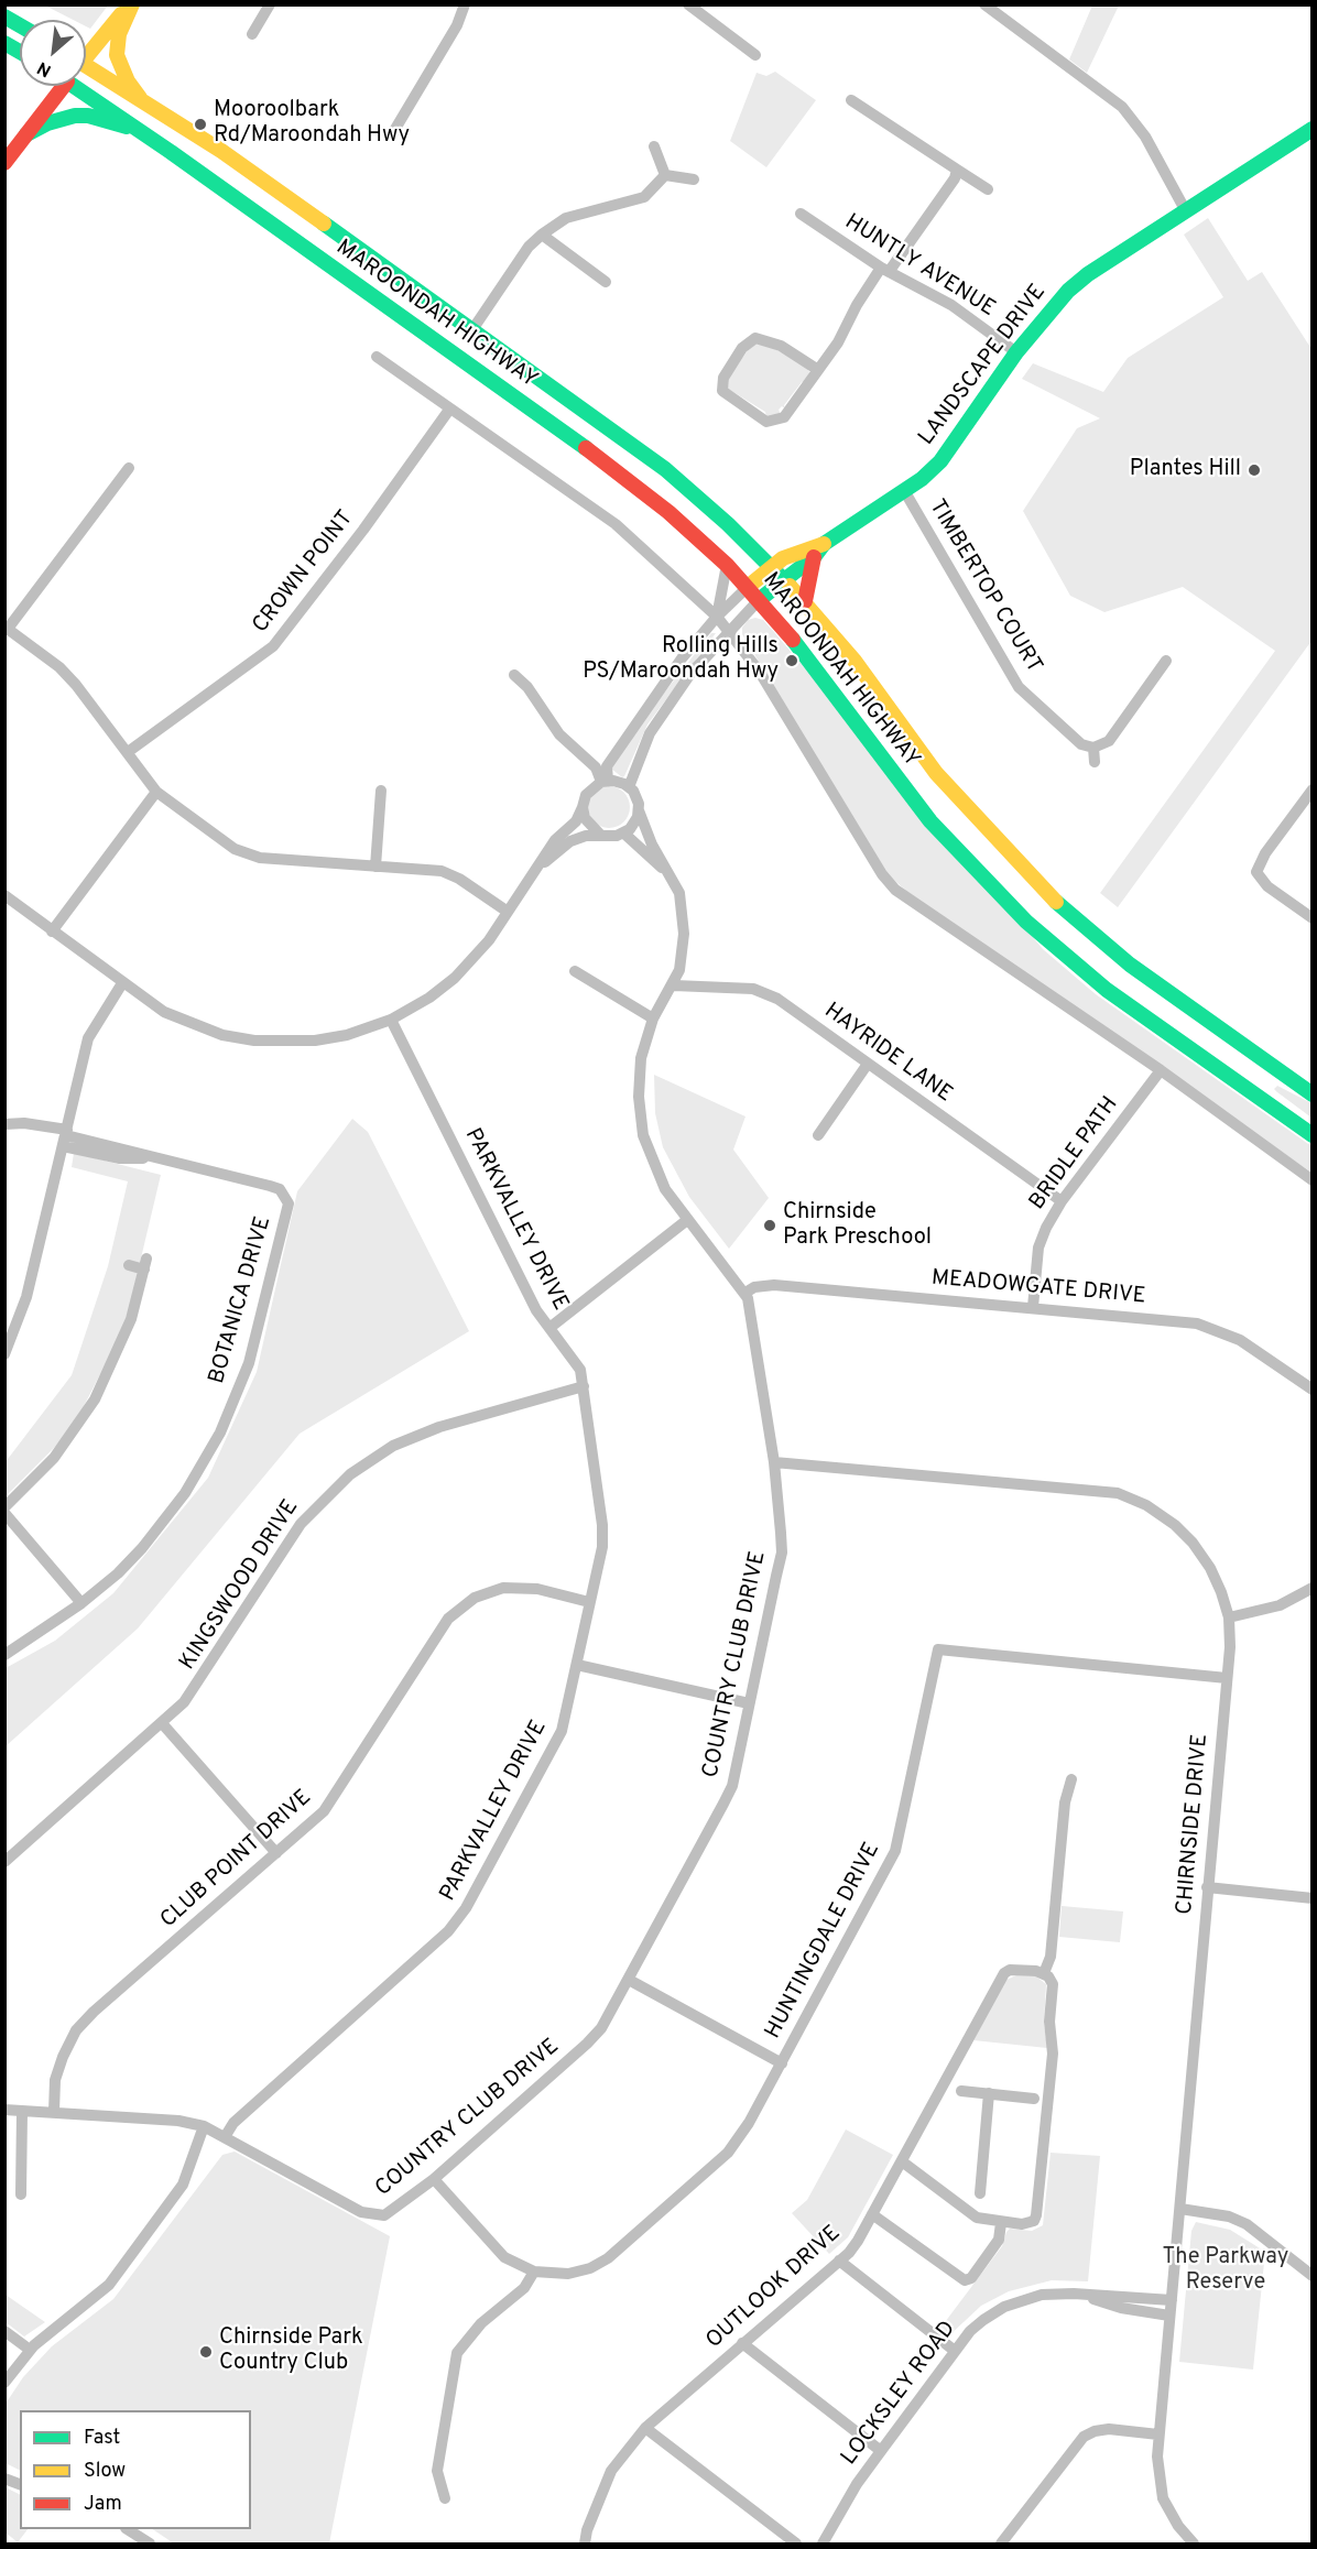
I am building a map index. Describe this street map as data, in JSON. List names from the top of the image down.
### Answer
{
  "streets": {
    "main road": ["MAROONDAH HIGHWAY", "LANDSCAPE DRIVE"],
    "street": [
      "HUNTLY AVENUE",
      "CROWN POINT",
      "TIMBERTOP COURT",
      "HAYRIDE LANE",
      "BRIDLE PATH",
      "PARKVALLEY DRIVE",
      "MEADOWGATE DRIVE",
      "BOTANICA DRIVE",
      "KINGSWOOD DRIVE",
      "COUNTRY CLUB DRIVE",
      "CHIRNSIDE DRIVE",
      "CLUB POINT DRIVE",
      "HUNTINGDALE DRIVE",
      "OUTLOOK DRIVE",
      "LOCKSLEY ROAD"
    ]
  },
  "crossings": [
    ["HUNTLY AVENUE", "LANDSCAPE DRIVE"],
    ["MAROONDAH HIGHWAY", "LANDSCAPE DRIVE"],
    ["LANDSCAPE DRIVE", "TIMBERTOP COURT"],
    ["HAYRIDE LANE", "BRIDLE PATH"],
    ["HAYRIDE LANE", "COUNTRY CLUB DRIVE"],
    ["BRIDLE PATH", "MEADOWGATE DRIVE"],
    ["PARKVALLEY DRIVE", "KINGSWOOD DRIVE"],
    ["PARKVALLEY DRIVE", "COUNTRY CLUB DRIVE"],
    ["PARKVALLEY DRIVE", "CLUB POINT DRIVE"],
    ["MEADOWGATE DRIVE", "COUNTRY CLUB DRIVE"],
    ["COUNTRY CLUB DRIVE", "CHIRNSIDE DRIVE"],
    ["COUNTRY CLUB DRIVE", "HUNTINGDALE DRIVE"],
    ["CHIRNSIDE DRIVE", "HUNTINGDALE DRIVE"],
    ["CHIRNSIDE DRIVE", "LOCKSLEY ROAD"]
  ],
  "parks": ["The Parkway Reserve"],
  "places": [
    "Mooroolbark Rd/Maroondah Hwy",
    "Plantes Hill",
    "Rolling Hills PS/Maroondah Hwy",
    "Chirnside Park Preschool",
    "Chirnside Park Country Club"
  ],
  "legend": ["Fast", "Slow", "Jam"],
  "north": "bottom left"
}
